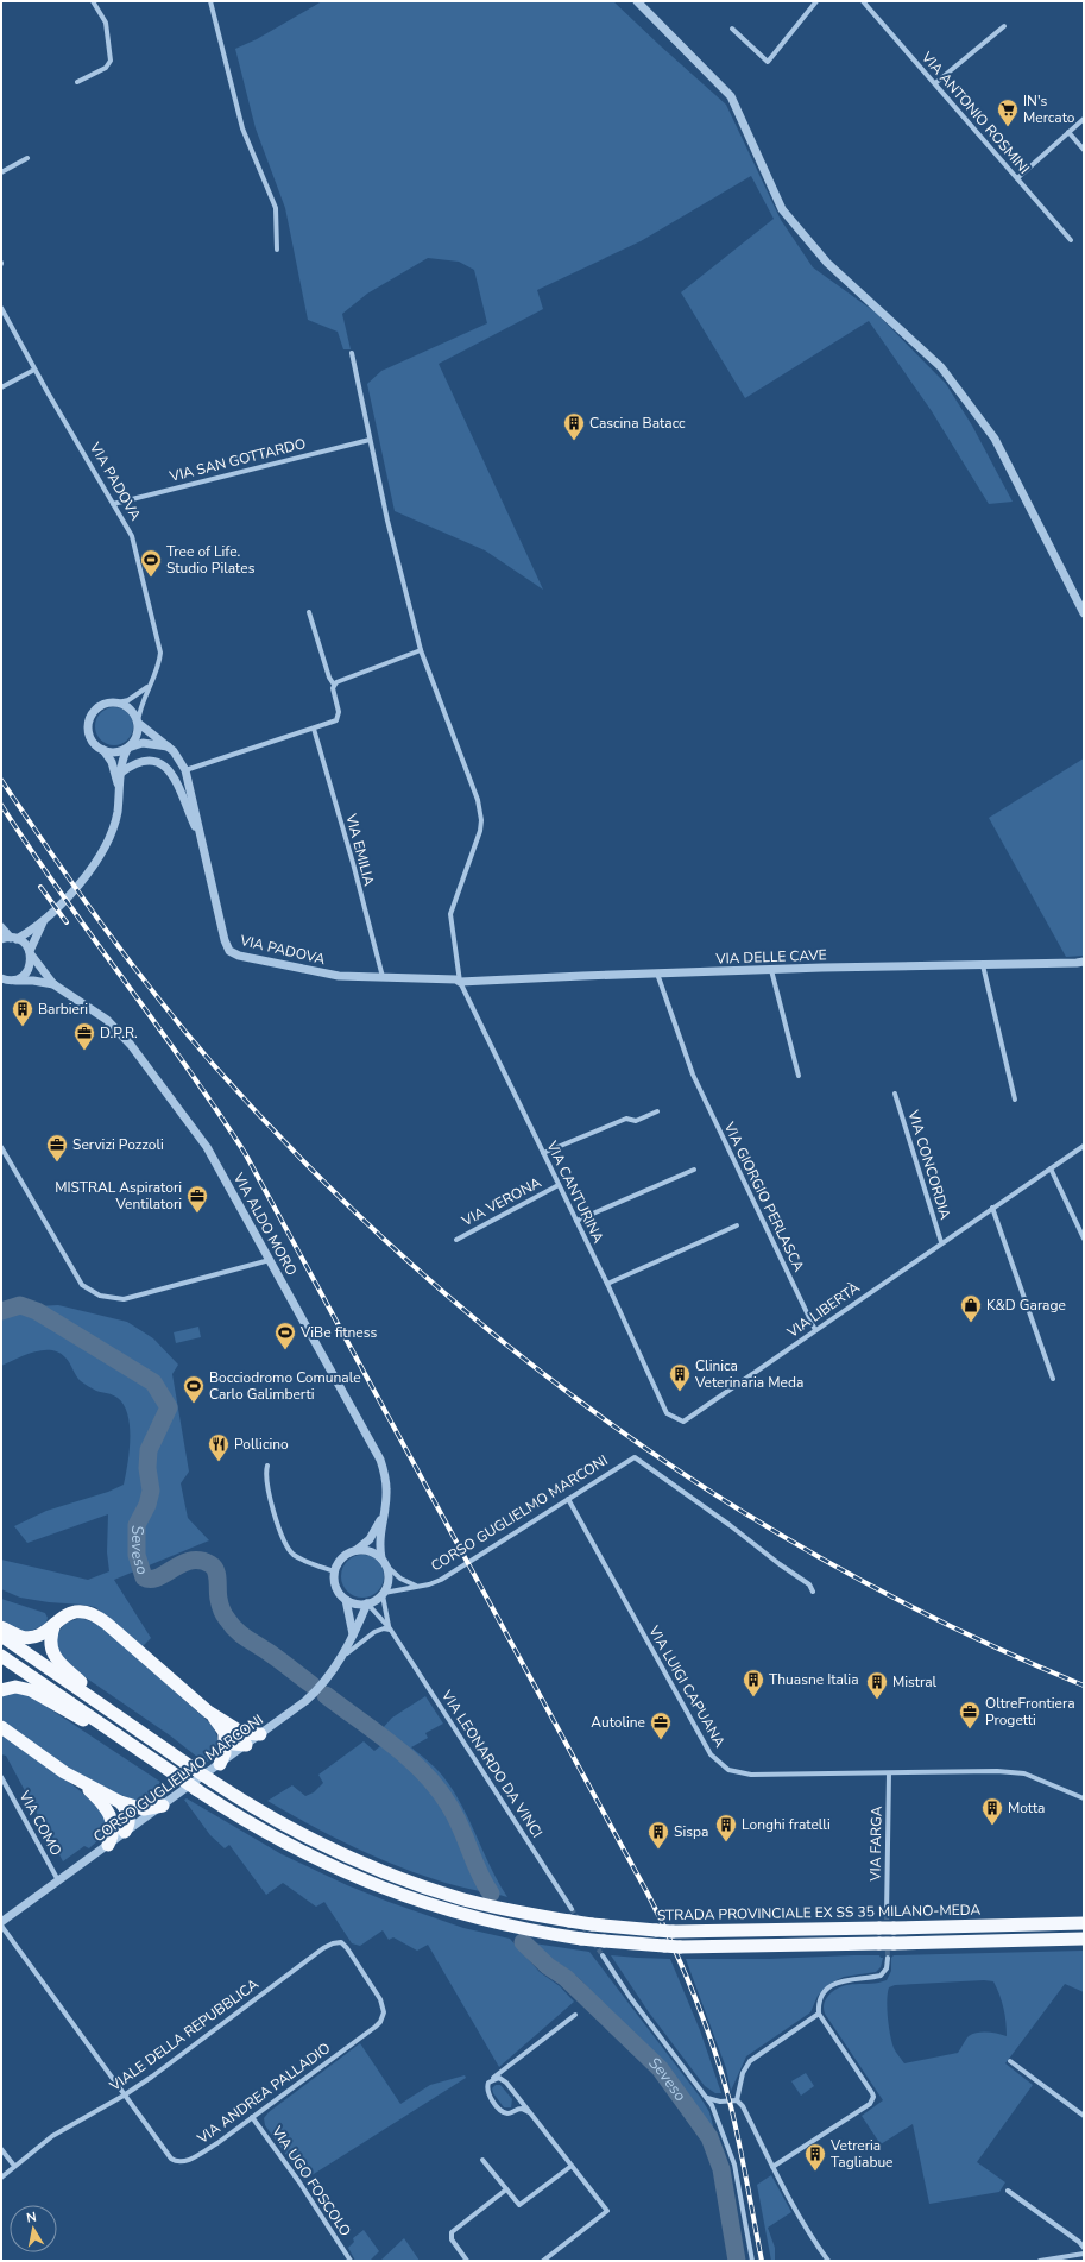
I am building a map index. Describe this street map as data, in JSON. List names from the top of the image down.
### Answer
{
  "streets": {
    "highway": ["STRADA PROVINCIALE EX SS 35 MILANO-MEDA"],
    "street": [
      "VIA ANTONIO ROSMINI",
      "VIA SAN GOTTARDO",
      "VIA PADOVA",
      "VIA EMILIA",
      "VIA DELLE CAVE",
      "VIA CONCORDIA",
      "VIA CANTURINA",
      "VIA GIORGIO PERLASCA",
      "VIA VERONA",
      "VIA ALDO MORO",
      "VIA LIBERTÀ",
      "CORSO GUGLIELMO MARCONI",
      "VIA LUIGI CAPUANA",
      "VIA LEONARDO DA VINCI",
      "VIA COMO",
      "VIA FARGA",
      "VIALE DELLA REPUBBLICA",
      "VIA ANDREA PALLADIO",
      "VIA UGO FOSCOLO"
    ]
  },
  "crossings": [
    ["VIA SAN GOTTARDO", "VIA PADOVA"],
    ["VIA SAN GOTTARDO", "VIA CANTURINA"],
    ["VIA PADOVA", "VIA EMILIA"],
    ["VIA PADOVA", "VIA DELLE CAVE"],
    ["VIA PADOVA", "VIA CANTURINA"],
    ["VIA DELLE CAVE", "VIA CANTURINA"],
    ["VIA DELLE CAVE", "VIA GIORGIO PERLASCA"],
    ["VIA CONCORDIA", "VIA LIBERTÀ"],
    ["VIA CANTURINA", "VIA VERONA"],
    ["VIA CANTURINA", "VIA LIBERTÀ"],
    ["VIA GIORGIO PERLASCA", "VIA LIBERTÀ"],
    ["VIA ALDO MORO", "CORSO GUGLIELMO MARCONI"],
    ["CORSO GUGLIELMO MARCONI", "VIA LUIGI CAPUANA"],
    ["CORSO GUGLIELMO MARCONI", "VIA COMO"],
    ["CORSO GUGLIELMO MARCONI", "VIA ANDREA PALLADIO"],
    ["VIA LUIGI CAPUANA", "VIA FARGA"],
    ["VIA LEONARDO DA VINCI", "STRADA PROVINCIALE EX SS 35 MILANO-MEDA"],
    ["VIALE DELLA REPUBBLICA", "VIA ANDREA PALLADIO"],
    ["VIA ANDREA PALLADIO", "VIA UGO FOSCOLO"]
  ],
  "water": ["Seveso"],
  "places": {
    "supermarket": ["IN's Mercato"],
    "building": [
      "Cascina Batacc",
      "Barbieri",
      "Clinica Veterinaria Meda",
      "Thuasne Italia",
      "Mistral",
      "Motta",
      "Longhi fratelli",
      "Sispa",
      "Vetreria Tagliabue"
    ],
    "sports": ["Tree of Life. Studio Pilates", "ViBe fitness", "Bocciodromo Comunale Carlo Galimberti"],
    "office": [
      "D.P.R.",
      "Servizi Pozzoli",
      "MISTRAL Aspiratori Ventilatori",
      "OltreFrontiera Progetti",
      "Autoline"
    ],
    "shop": ["K&D Garage"],
    "restaurant": ["Pollicino"]
  },
  "north": "top"
}
